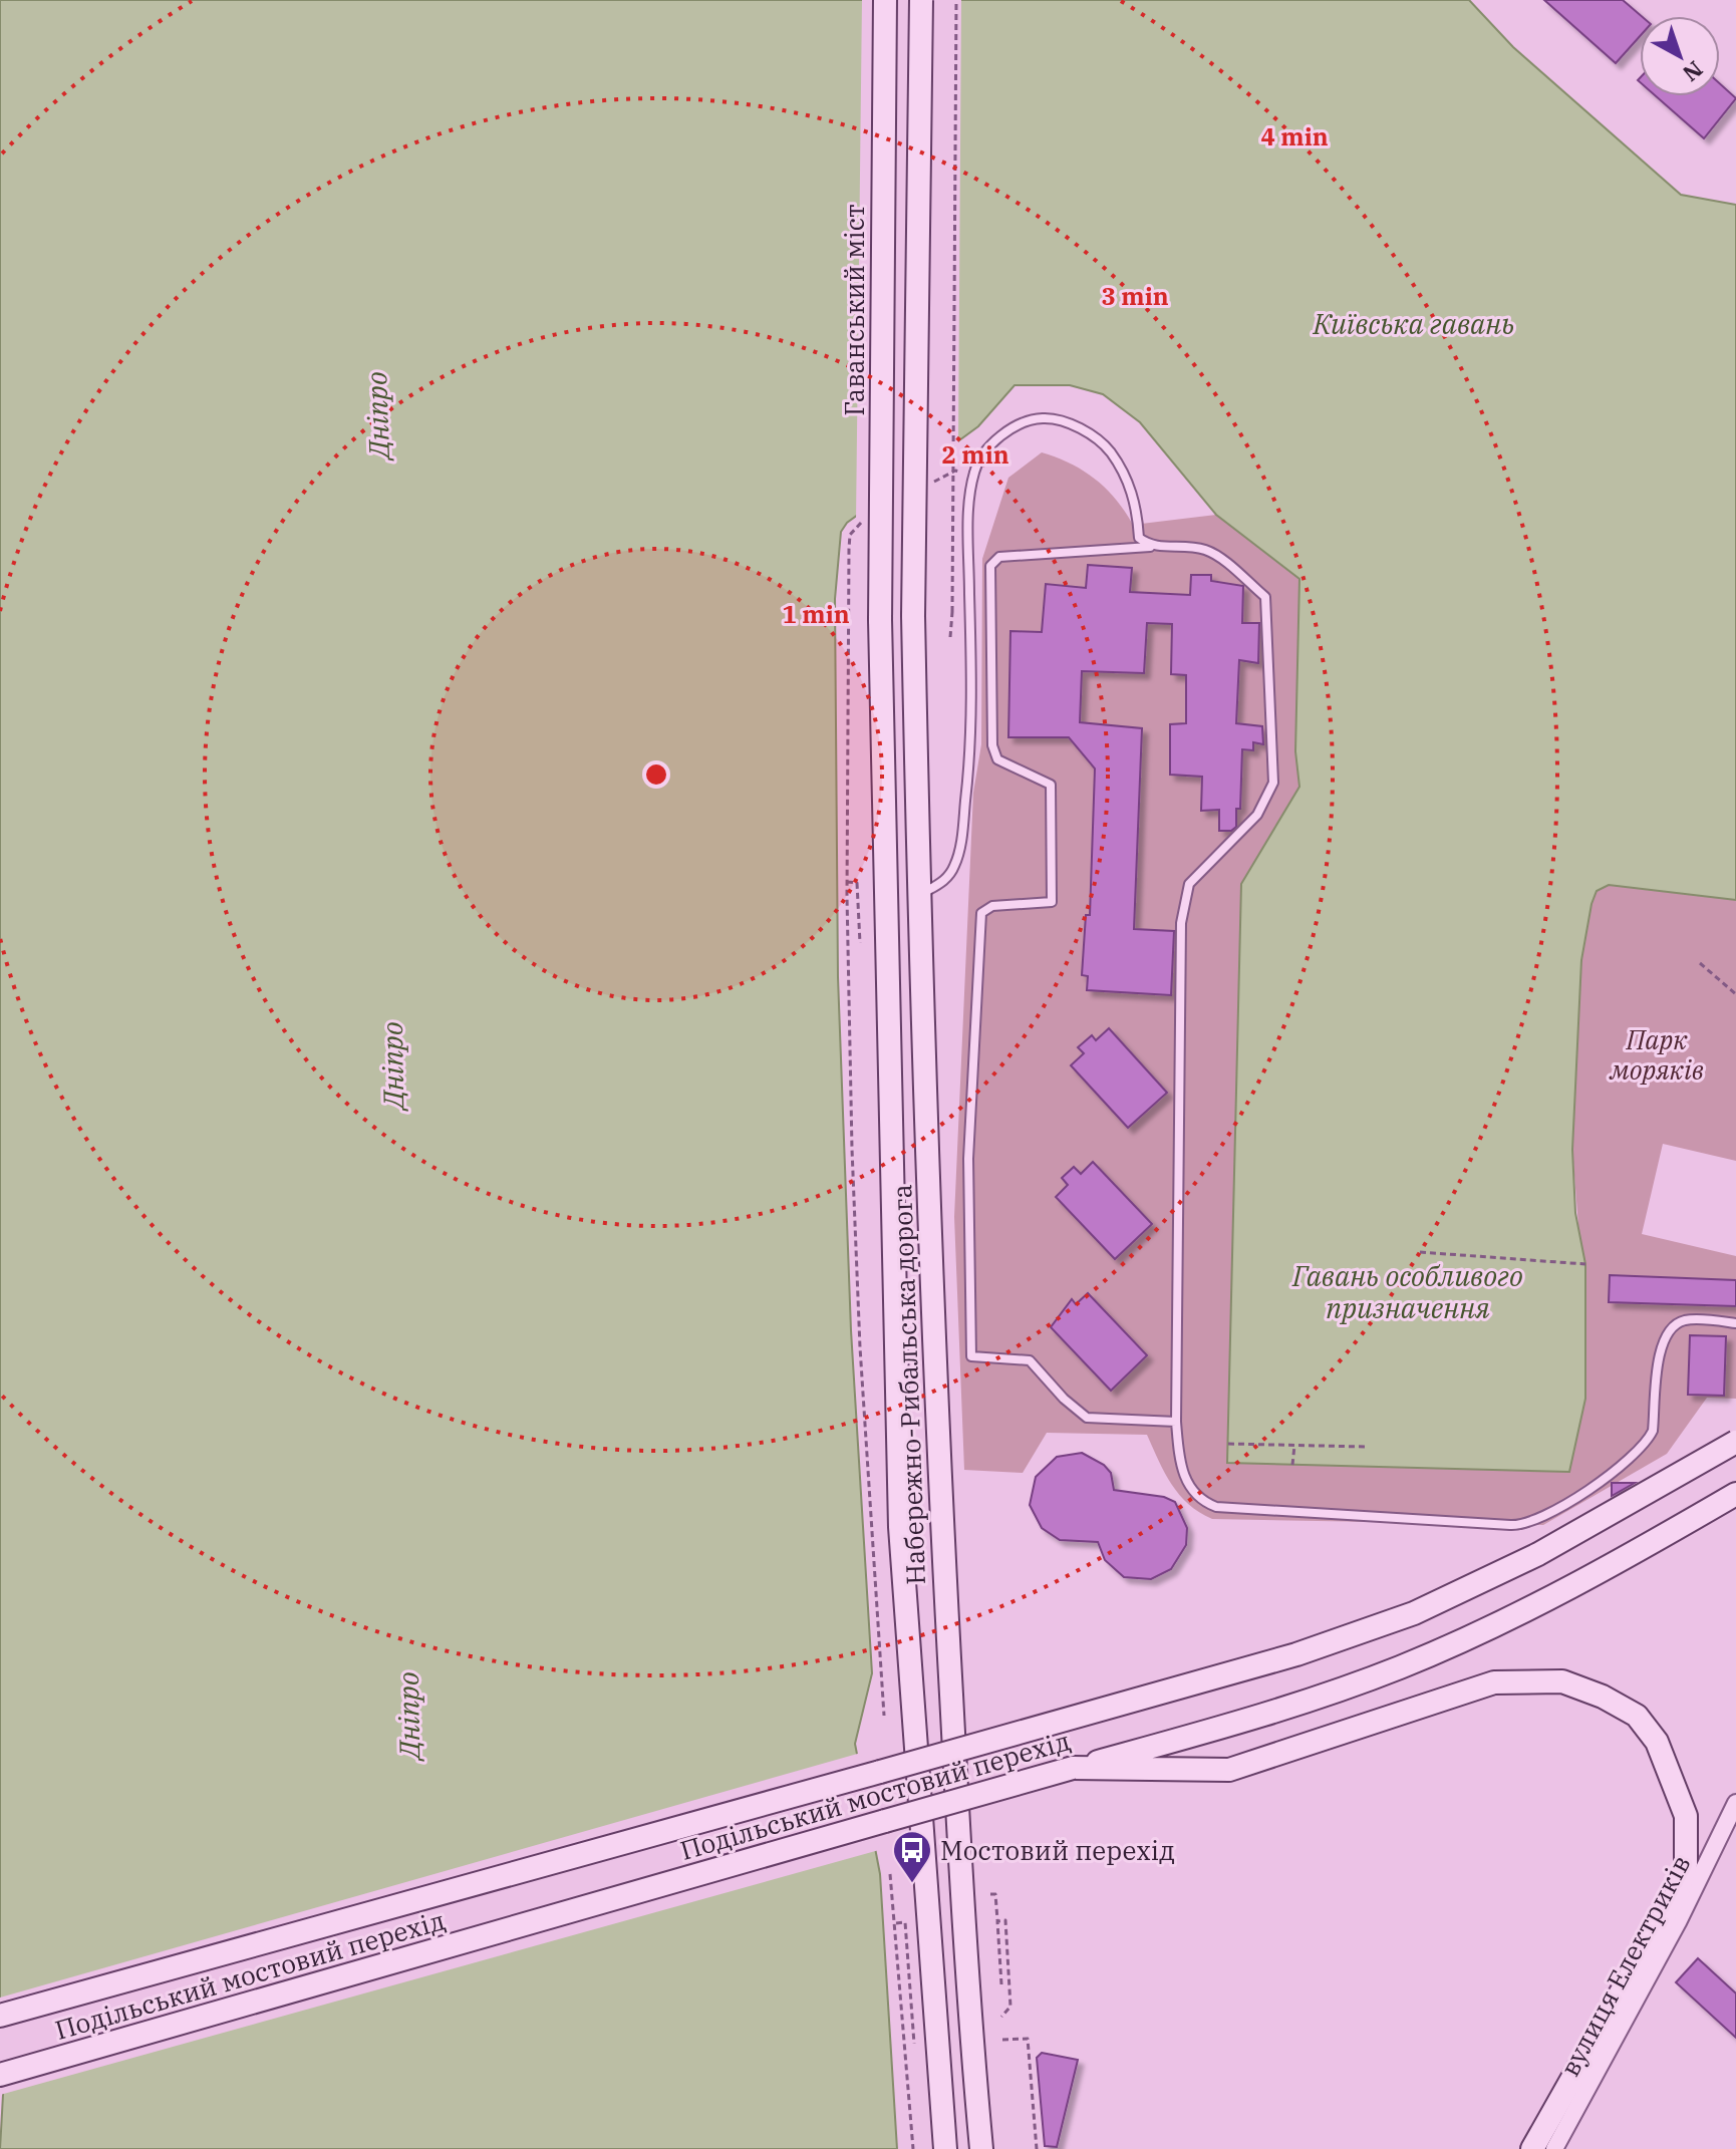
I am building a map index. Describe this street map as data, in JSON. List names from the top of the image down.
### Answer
{
  "streets": {
    "main road": ["Гаванський міст", "Набережно-Рибальська дорога", "Подільський мостовий перехід"],
    "street": ["вулиця Електриків"]
  },
  "crossings": [
    ["Гаванський міст", "Набережно-Рибальська дорога"]
  ],
  "water": ["Київська гавань", "Дніпро", "Гавань особливого призначення"],
  "parks": ["Парк моряків"],
  "places": {
    "bus stop": ["Мостовий перехід"]
  },
  "north": "bottom right",
  "rings": [
    "4 min",
    "3 min",
    "2 min",
    "1 min"
  ]
}
